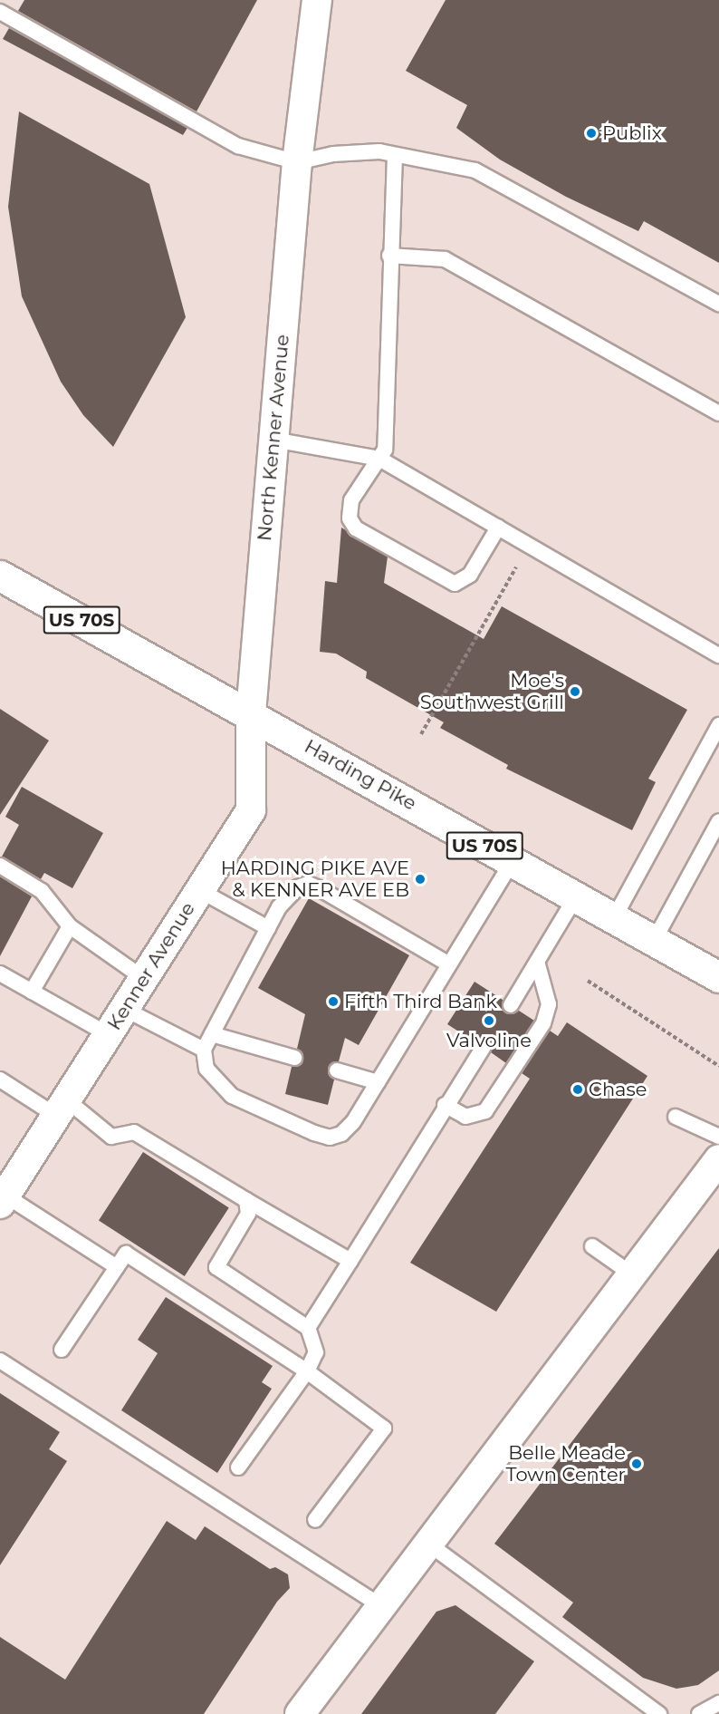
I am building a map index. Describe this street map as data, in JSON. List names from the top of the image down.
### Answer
{
  "streets": {
    "main road": ["US 70S", "Harding Pike"],
    "street": ["North Kenner Avenue", "Kenner Avenue"]
  },
  "crossings": [
    ["North Kenner Avenue", "Harding Pike"],
    ["North Kenner Avenue", "Kenner Avenue"],
    ["Harding Pike", "Kenner Avenue"]
  ],
  "places": [
    "Publix",
    "Moe's Southwest Grill",
    "HARDING PIKE AVE & KENNER AVE EB",
    "Fifth Third Bank",
    "Valvoline",
    "Chase",
    "Belle Meade Town Center"
  ]
}
